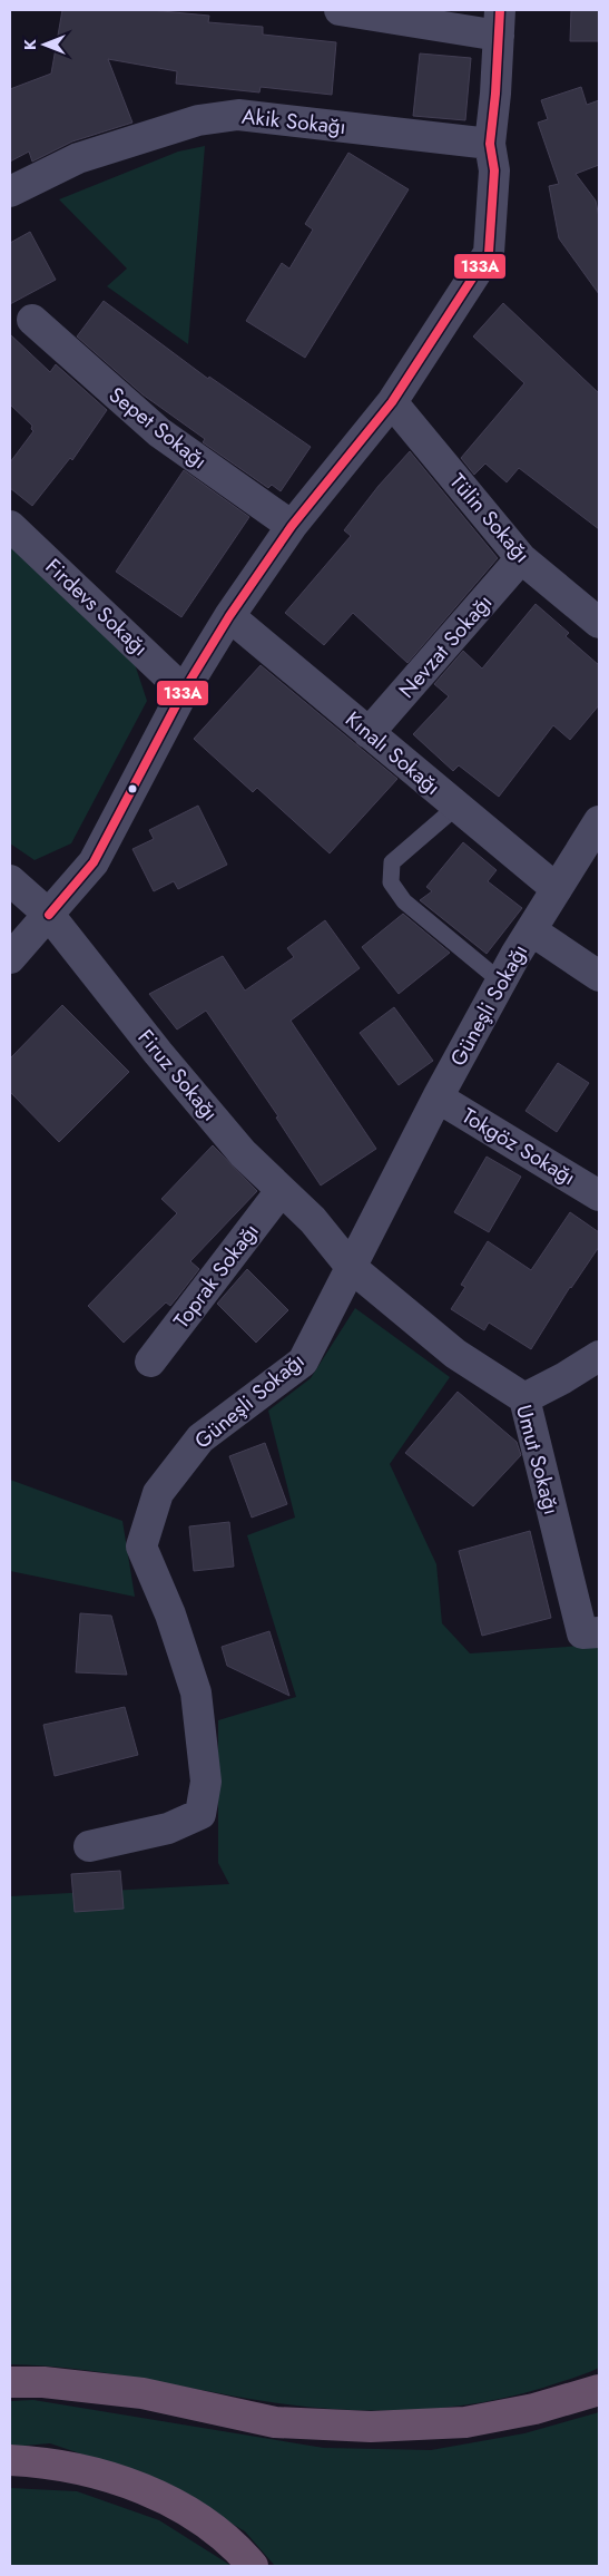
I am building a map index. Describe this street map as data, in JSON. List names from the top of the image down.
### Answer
{
  "streets": {
    "street": [
      "Akik Sokağı",
      "Sepet Sokağı",
      "Tülin Sokağı",
      "Firdevs Sokağı",
      "Nevzat Sokağı",
      "Kınalı Sokağı",
      "Güneşli Sokağı",
      "Firuz Sokağı",
      "Tokgöz Sokağı",
      "Toprak Sokağı",
      "Umut Sokağı"
    ]
  },
  "crossings": [
    ["Tülin Sokağı", "Nevzat Sokağı"],
    ["Nevzat Sokağı", "Kınalı Sokağı"],
    ["Kınalı Sokağı", "Güneşli Sokağı"],
    ["Güneşli Sokağı", "Firuz Sokağı"],
    ["Güneşli Sokağı", "Tokgöz Sokağı"],
    ["Güneşli Sokağı", "Umut Sokağı"],
    ["Firuz Sokağı", "Toprak Sokağı"],
    ["Firuz Sokağı", "Umut Sokağı"]
  ],
  "lines": ["transit line 133A"],
  "north": "left"
}
